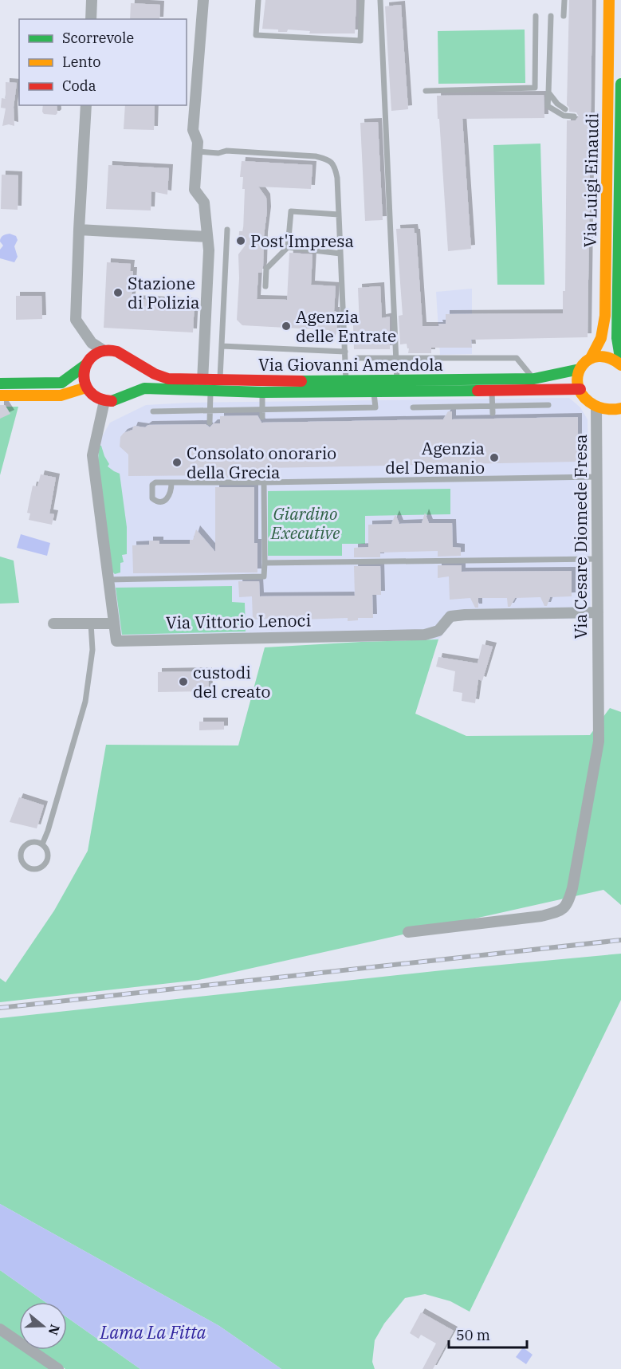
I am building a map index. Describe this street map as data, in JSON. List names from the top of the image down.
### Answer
{
  "streets": {
    "main road": ["Via Luigi Einaudi", "Via Giovanni Amendola"],
    "street": ["Via Cesare Diomede Fresa", "Via Vittorio Lenoci"]
  },
  "crossings": [
    ["Via Giovanni Amendola", "Via Vittorio Lenoci"],
    ["Via Cesare Diomede Fresa", "Via Vittorio Lenoci"]
  ],
  "water": ["Lama La Fitta"],
  "parks": ["Giardino Executive"],
  "places": [
    "Post'Impresa",
    "Stazione di Polizia",
    "Agenzia delle Entrate",
    "Agenzia del Demanio",
    "Consolato onorario della Grecia",
    "custodi del creato"
  ],
  "legend": ["Scorrevole", "Lento", "Coda"],
  "scale_bar": "50 m",
  "north": "right"
}
